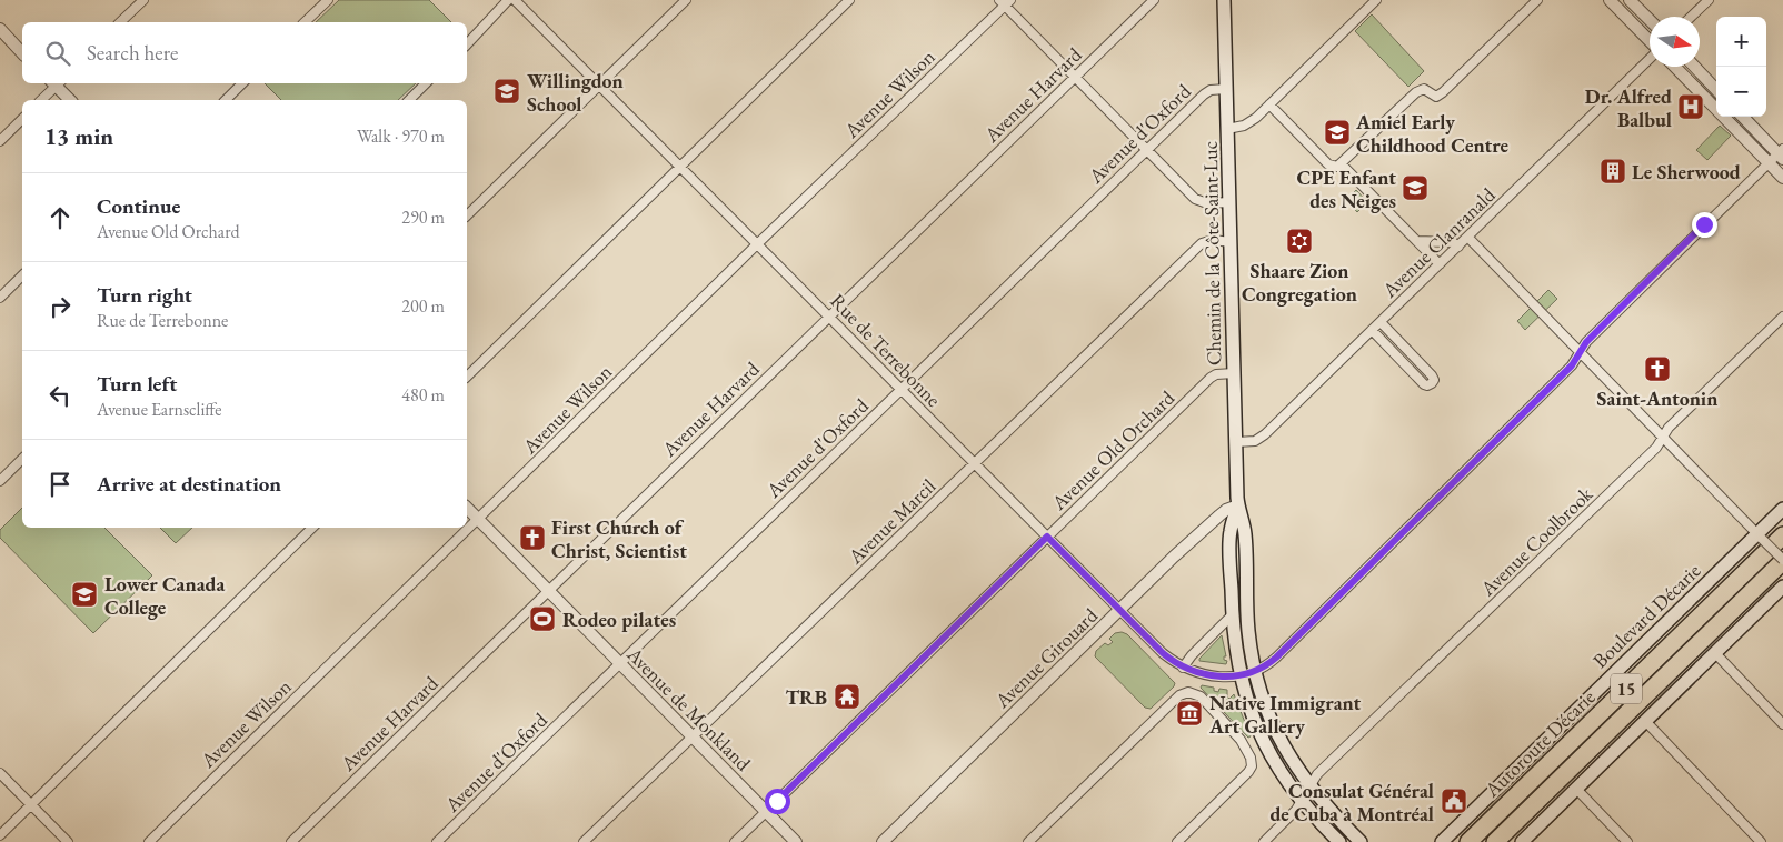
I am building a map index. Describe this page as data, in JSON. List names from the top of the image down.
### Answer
{
  "streets": {
    "highway": ["15", "Autoroute Décarie"],
    "main road": ["Chemin de la Côte-Saint-Luc", "Boulevard Décarie"],
    "street": [
      "Avenue Wilson",
      "Avenue Harvard",
      "Avenue d'Oxford",
      "Avenue Clanranald",
      "Rue de Terrebonne",
      "Avenue Old Orchard",
      "Avenue Marcil",
      "Avenue Coolbrook",
      "Avenue Girouard",
      "Avenue de Monkland"
    ]
  },
  "crossings": [
    ["Avenue Wilson", "Rue de Terrebonne"],
    ["Avenue Wilson", "Avenue de Monkland"],
    ["Avenue Harvard", "Rue de Terrebonne"],
    ["Avenue Harvard", "Avenue de Monkland"],
    ["Avenue d'Oxford", "Chemin de la Côte-Saint-Luc"],
    ["Avenue d'Oxford", "Rue de Terrebonne"],
    ["Avenue d'Oxford", "Avenue de Monkland"],
    ["Avenue Clanranald", "Chemin de la Côte-Saint-Luc"],
    ["Chemin de la Côte-Saint-Luc", "Rue de Terrebonne"],
    ["Chemin de la Côte-Saint-Luc", "Avenue Old Orchard"],
    ["Chemin de la Côte-Saint-Luc", "Avenue Marcil"],
    ["Chemin de la Côte-Saint-Luc", "Avenue Coolbrook"],
    ["Chemin de la Côte-Saint-Luc", "Avenue Girouard"],
    ["Rue de Terrebonne", "Avenue Old Orchard"],
    ["Rue de Terrebonne", "Avenue Marcil"],
    ["Rue de Terrebonne", "Avenue Girouard"],
    ["Avenue Old Orchard", "Avenue de Monkland"],
    ["Avenue Marcil", "Avenue de Monkland"]
  ],
  "places": {
    "school or university": [
      "Willingdon School",
      "Amiel Early Childhood Centre",
      "CPE Enfant des Neiges",
      "Lower Canada College"
    ],
    "hospital": ["Dr. Alfred Balbul"],
    "building": ["Le Sherwood"],
    "synagogue": ["Shaare Zion Congregation"],
    "church": ["Saint-Antonin", "First Church of Christ, Scientist"],
    "sports": ["Rodeo pilates"],
    "temple": ["TRB"],
    "museum": ["Native Immigrant Art Gallery"],
    "public building": ["Consulat Général de Cuba à Montréal"]
  },
  "north": "right",
  "page": {
    "map_buttons": ["+", "−"],
    "search": "Search here",
    "heading": ["13 min", "Walk · 970 m"],
    "list": [
      ["Continue", "Avenue Old Orchard", "290 m"],
      ["Turn right", "Rue de Terrebonne", "200 m"],
      ["Turn left", "Avenue Earnscliffe", "480 m"],
      "Arrive at destination"
    ]
  }
}
